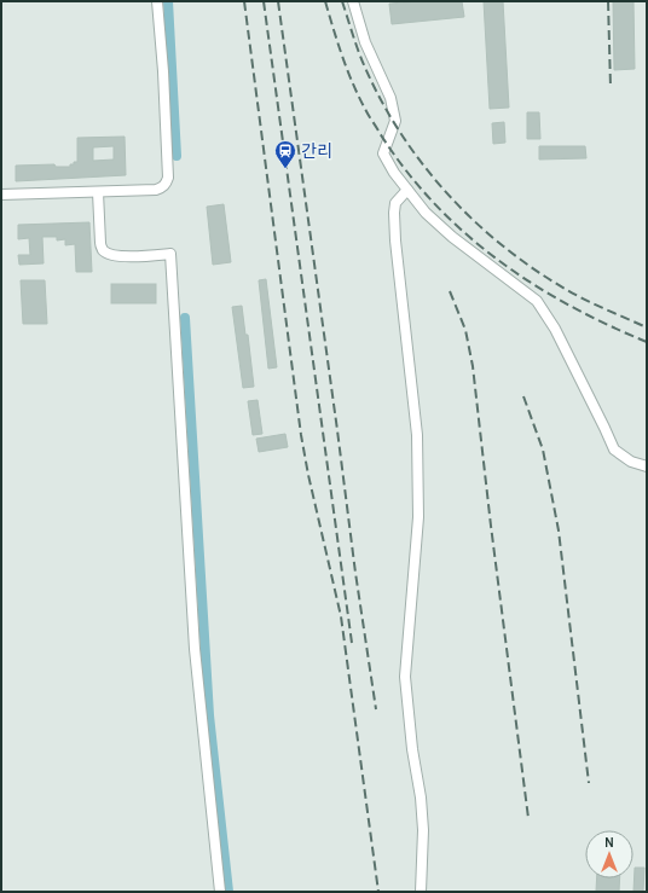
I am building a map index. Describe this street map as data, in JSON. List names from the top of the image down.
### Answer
{
  "places": {
    "station": ["간리"]
  },
  "north": "top"
}
